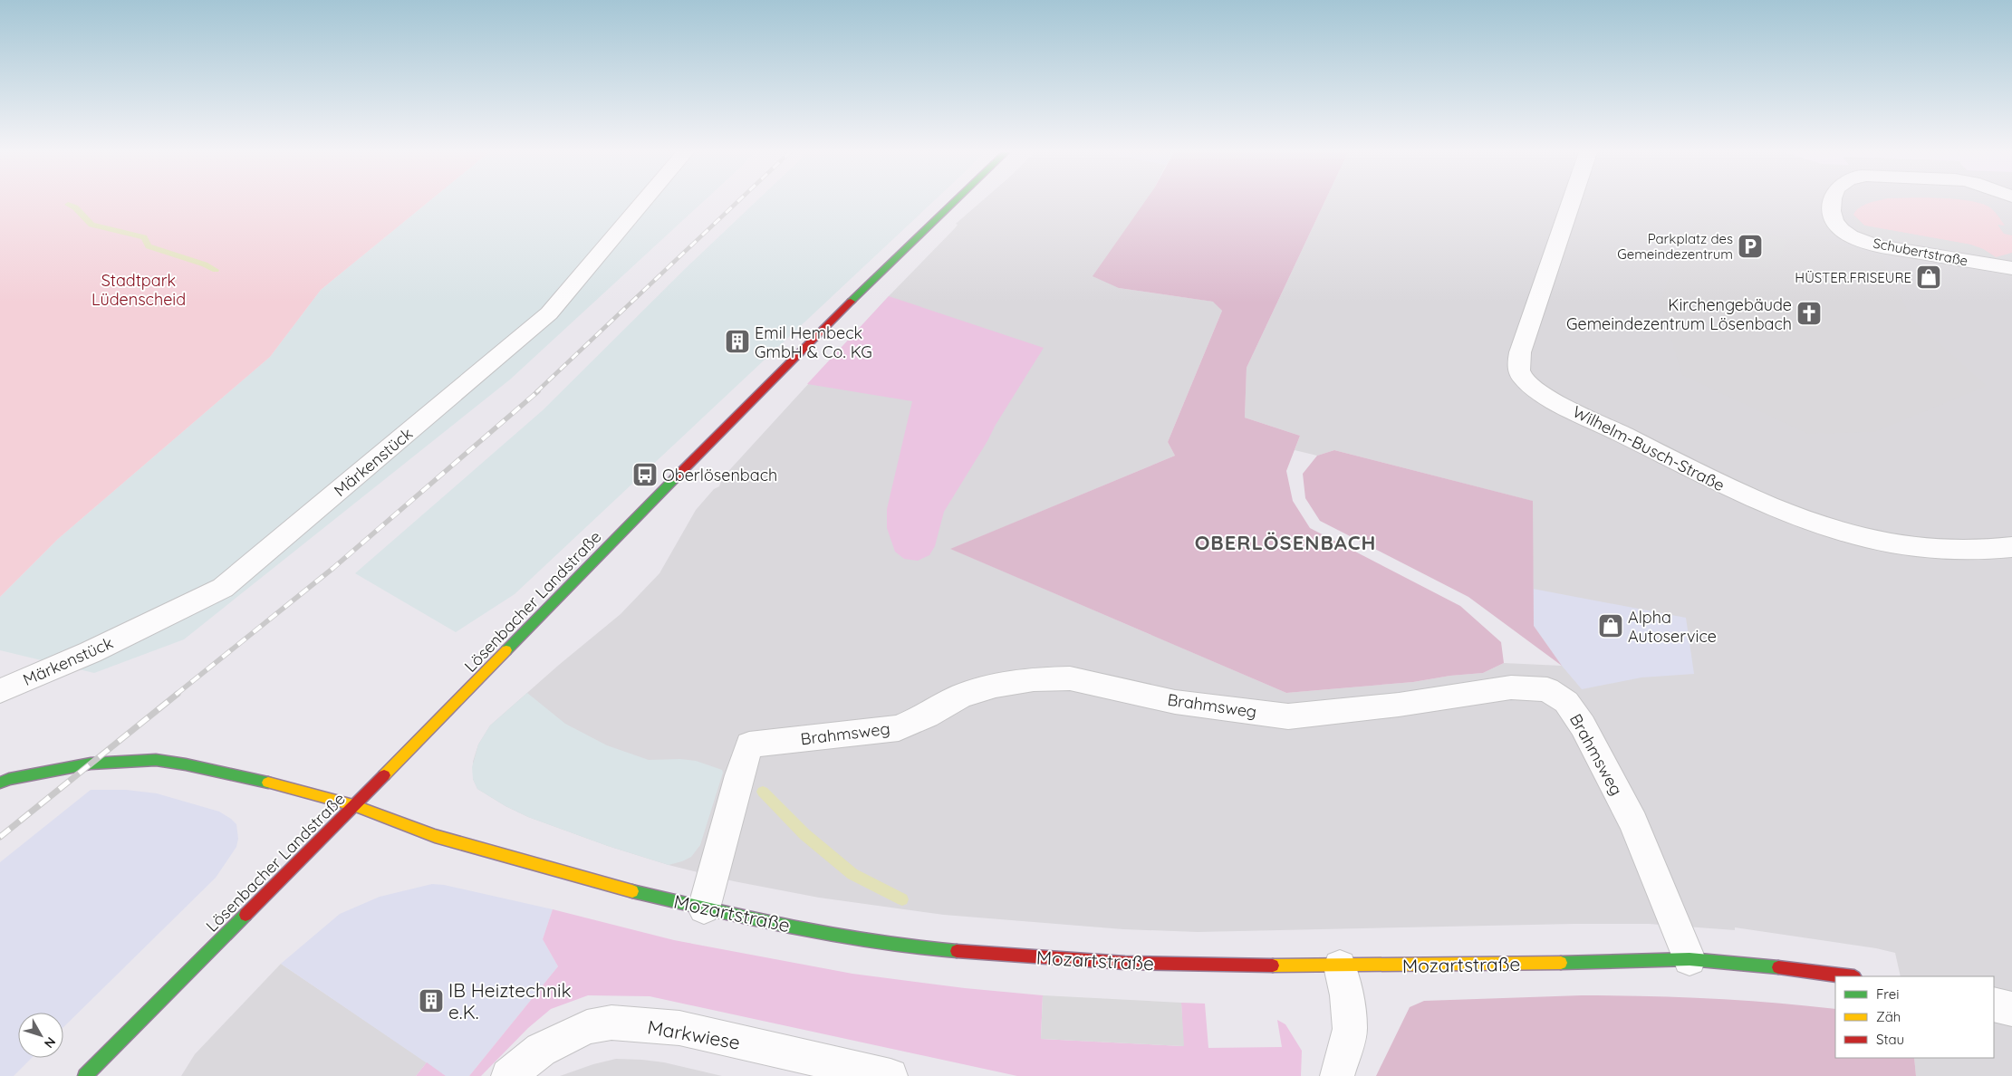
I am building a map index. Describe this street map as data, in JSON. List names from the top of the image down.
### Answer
{
  "streets": {
    "street": [
      "Schubertstraße",
      "Wilhelm-Busch-Straße",
      "Märkenstück",
      "Lösenbacher Landstraße",
      "Brahmsweg",
      "Mozartstraße",
      "Markwiese"
    ]
  },
  "crossings": [
    ["Lösenbacher Landstraße", "Mozartstraße"],
    ["Brahmsweg", "Mozartstraße"]
  ],
  "districts": ["OBERLÖSENBACH"],
  "parks": ["Stadtpark Lüdenscheid"],
  "places": {
    "parking": ["Parkplatz des Gemeindezentrum"],
    "shop": ["HÜSTER.FRISEURE", "Alpha Autoservice"],
    "church": ["Kirchengebäude Gemeindezentrum Lösenbach"],
    "building": ["Emil Hembeck GmbH & Co. KG", "IB Heiztechnik e.K."],
    "bus stop": ["Oberlösenbach"]
  },
  "legend": ["Frei", "Zäh", "Stau"],
  "north": "bottom right"
}
